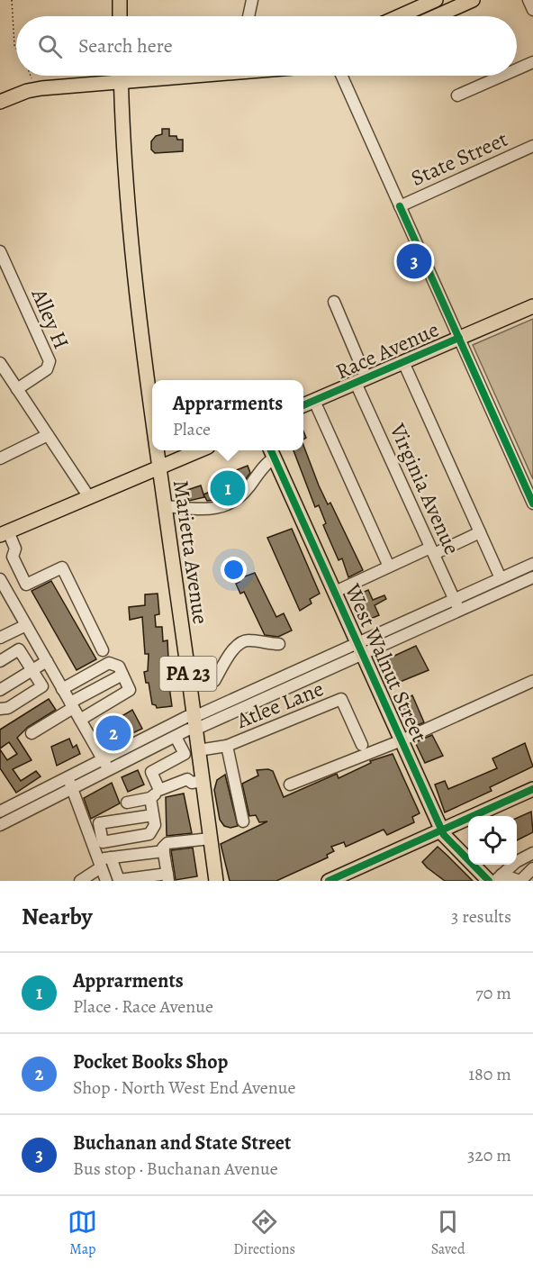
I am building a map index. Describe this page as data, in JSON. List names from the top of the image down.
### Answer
{
  "streets": {
    "main road": [
      "Race Avenue",
      "Marietta Avenue",
      "West Walnut Street",
      "PA 23"
    ],
    "street": [
      "State Street",
      "Alley H",
      "Virginia Avenue",
      "Atlee Lane"
    ]
  },
  "crossings": [
    ["Race Avenue", "Virginia Avenue"]
  ],
  "page": {
    "search": "Search here",
    "pins": ["3", "1", "2"],
    "popup": ["Apprarments", "Place"],
    "heading": ["Nearby", "3 results"],
    "list": [
      {
        "mark": "1",
        "name": "Apprarments",
        "note": "Place · Race Avenue",
        "value": "70 m"
      },
      {
        "mark": "2",
        "name": "Pocket Books Shop",
        "note": "Shop · North West End Avenue",
        "value": "180 m"
      },
      {
        "mark": "3",
        "name": "Buchanan and State Street",
        "note": "Bus stop · Buchanan Avenue",
        "value": "320 m"
      }
    ],
    "nav": ["Map", "Directions", "Saved"]
  }
}
